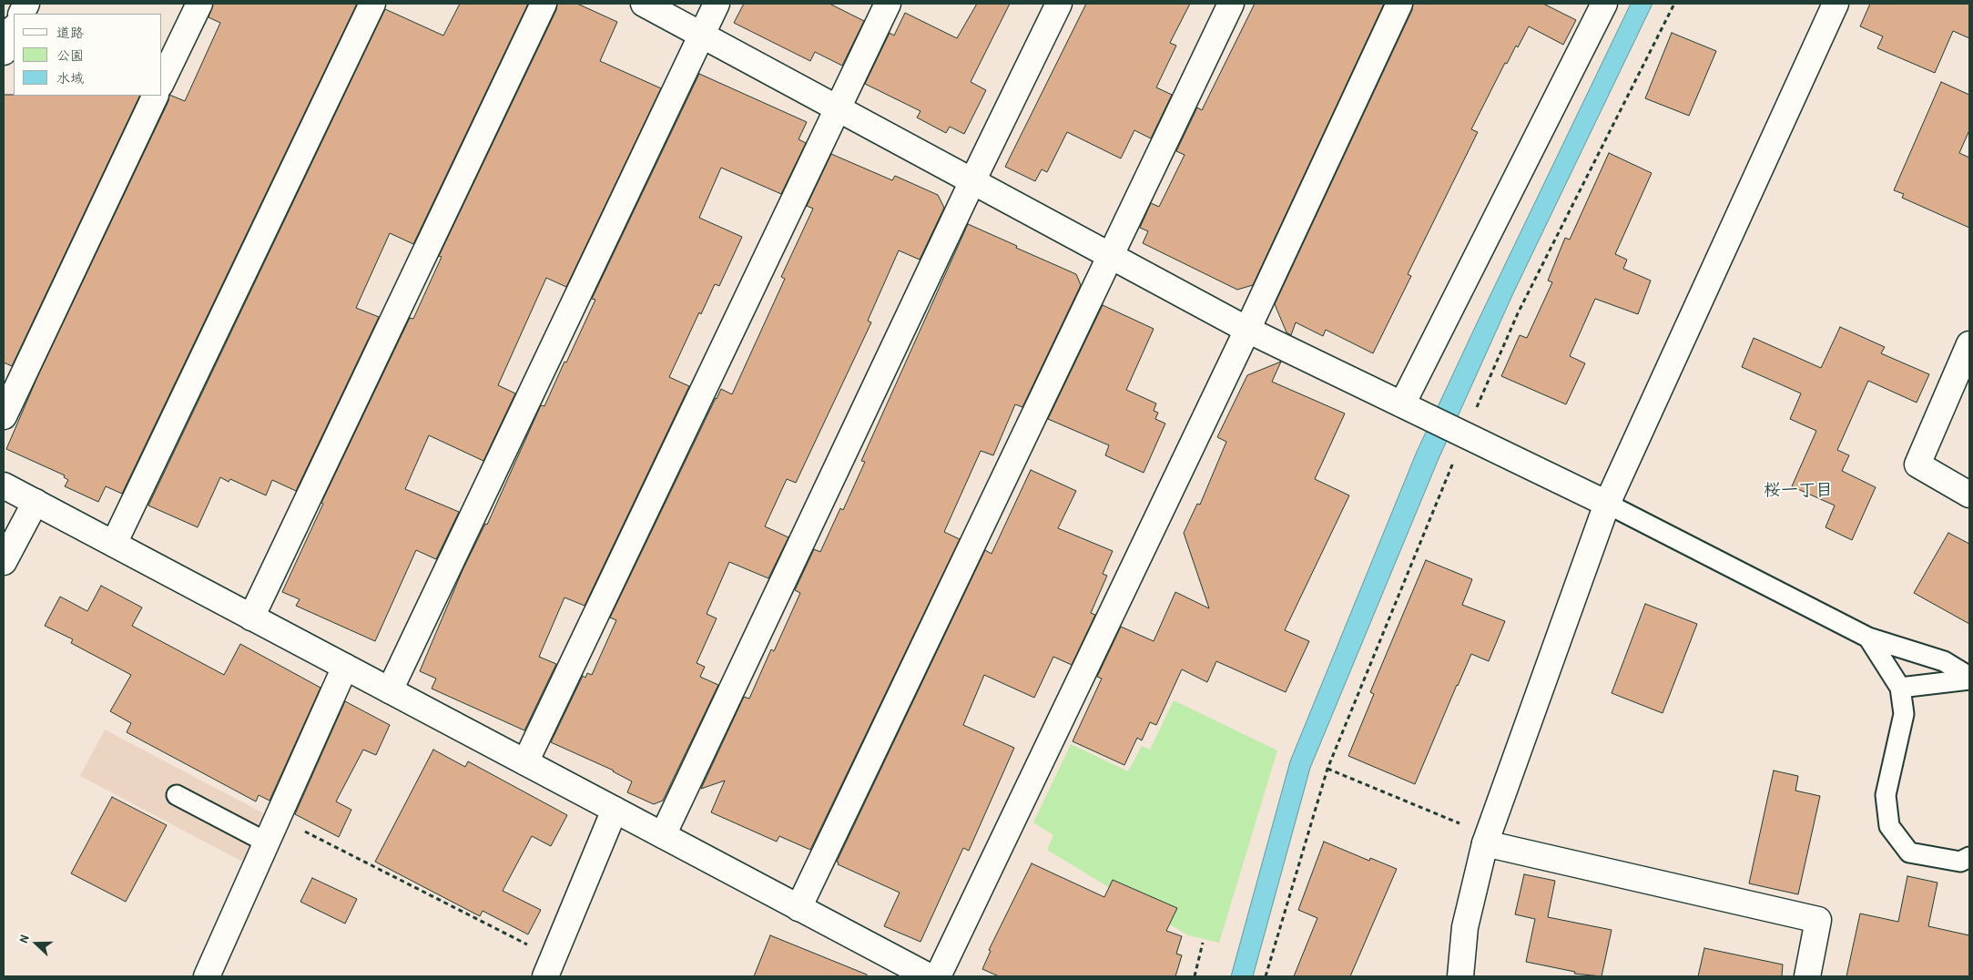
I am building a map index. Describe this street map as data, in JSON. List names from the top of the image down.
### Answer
{
  "districts": ["桜一丁目"],
  "legend": ["道路", "公園", "水域"],
  "north": "left"
}
